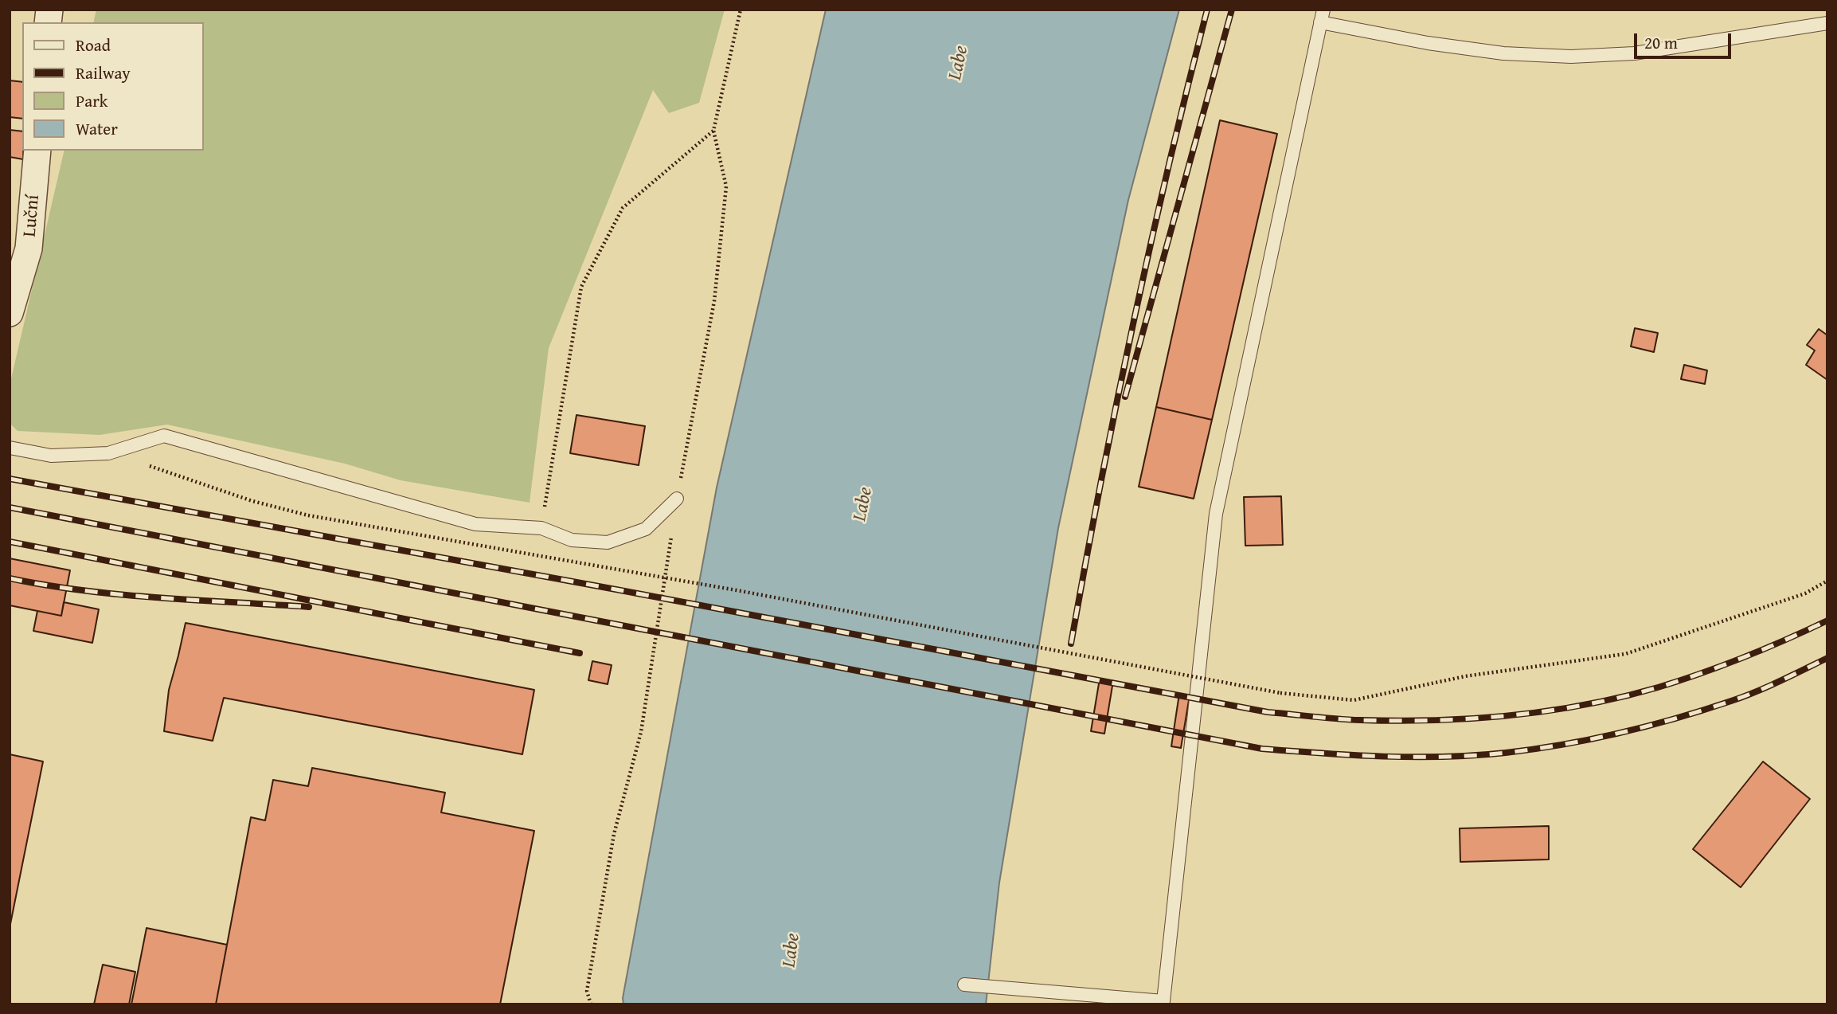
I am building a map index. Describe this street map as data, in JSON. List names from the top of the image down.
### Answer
{
  "streets": {
    "street": ["Luční"]
  },
  "water": ["Labe"],
  "legend": [
    "Road",
    "Railway",
    "Park",
    "Water"
  ],
  "scale_bar": "20 m"
}
